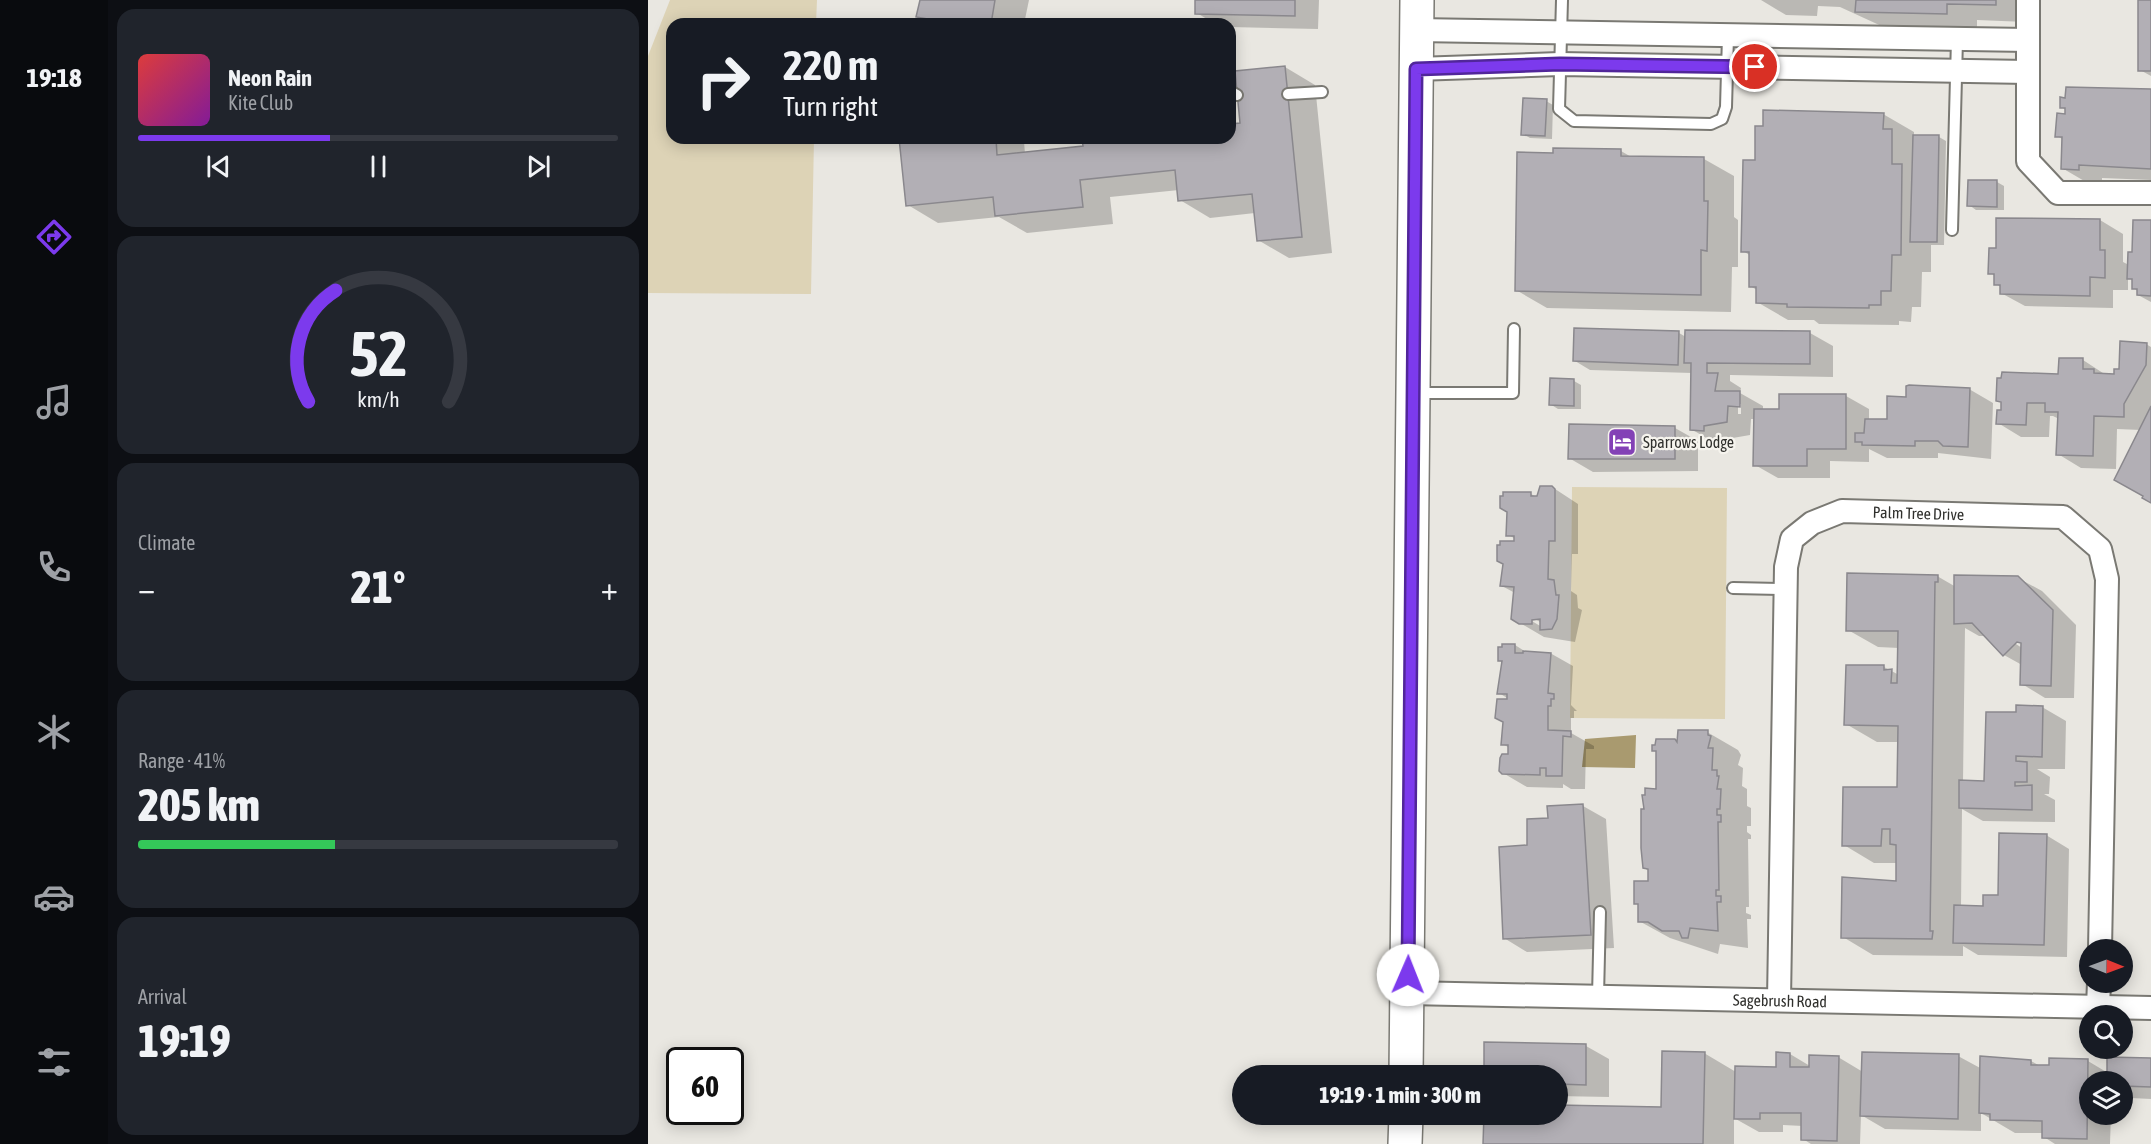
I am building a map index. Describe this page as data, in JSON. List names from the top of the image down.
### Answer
{
  "streets": {
    "street": ["Palm Tree Drive", "Sagebrush Road"]
  },
  "crossings": [
    ["Palm Tree Drive", "Sagebrush Road"]
  ],
  "places": {
    "hotel": ["Sparrows Lodge"]
  },
  "north": "right",
  "page": {
    "tabs": "19:18",
    "turn": ["220 m", "Turn right"],
    "song": ["Neon Rain", "Kite Club"],
    "tile": [
      "Climate",
      ["Range · 41%", "205 km"],
      ["Arrival", "19:19"]
    ],
    "heat": ["−", "21°", "+"],
    "limit": "60",
    "trip": "19:19 · 1 min · 300 m",
    "gauge": ["52", "km/h"]
  }
}
